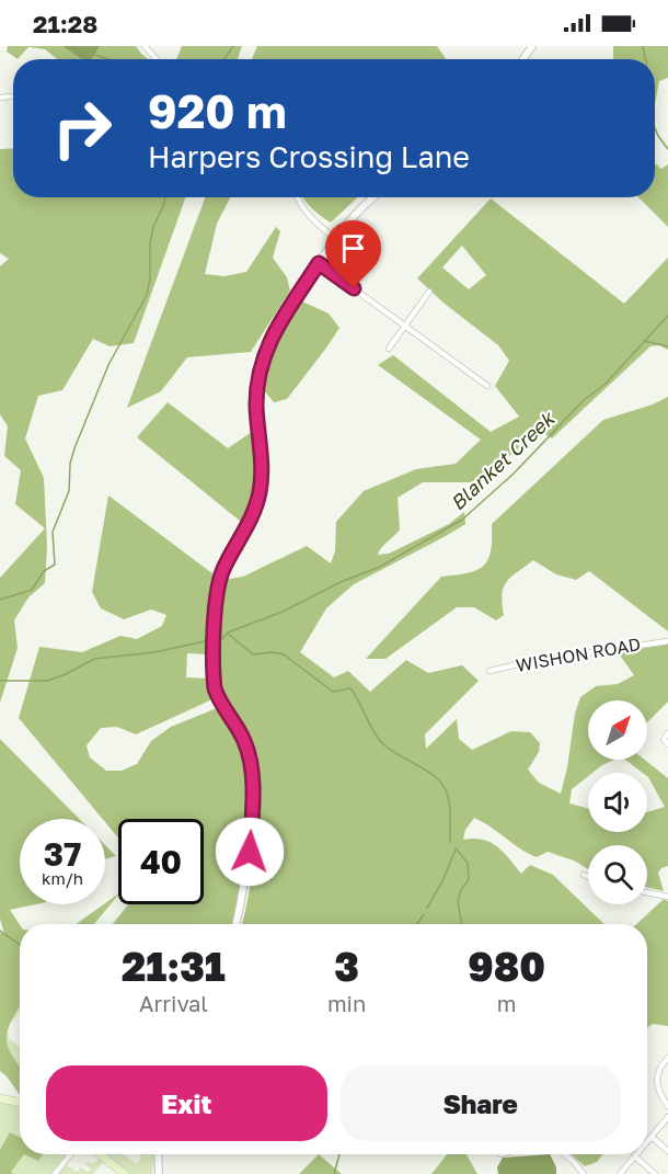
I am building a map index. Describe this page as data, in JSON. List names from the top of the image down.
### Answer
{
  "streets": {
    "street": ["WISHON ROAD"]
  },
  "water": ["Blanket Creek"],
  "north": "top right",
  "page": {
    "status": "21:28",
    "turn": ["920 m", "Harpers Crossing Lane"],
    "speed": "37 km/h",
    "limit": "40",
    "eta": [
      "21:31",
      "Arrival",
      "3",
      "min",
      "980",
      "m"
    ],
    "buttons": ["Exit", "Share"]
  }
}
